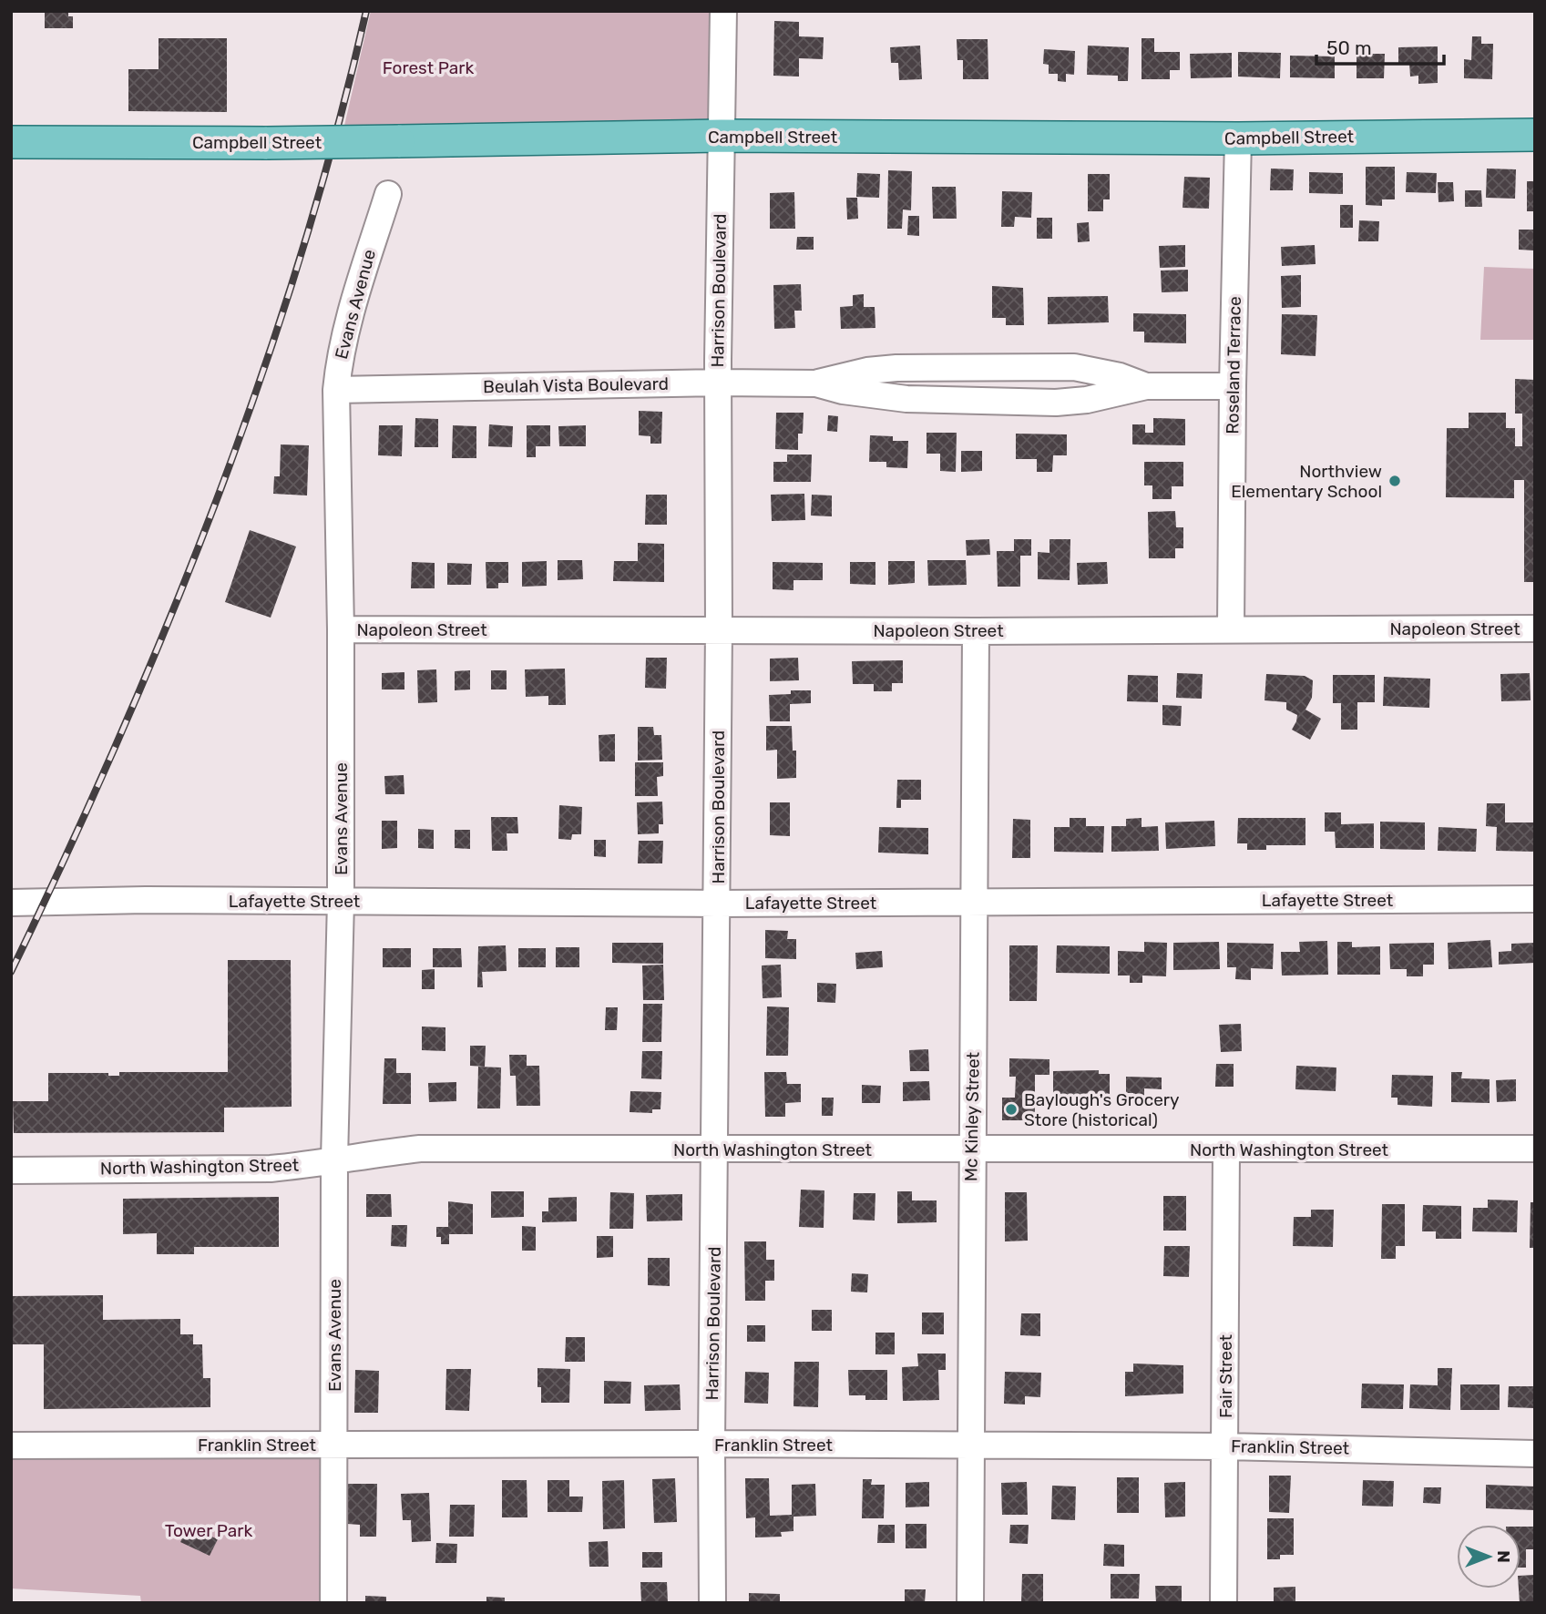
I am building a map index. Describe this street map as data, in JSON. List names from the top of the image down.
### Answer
{
  "streets": {
    "main road": ["Campbell Street"],
    "street": [
      "Harrison Boulevard",
      "Evans Avenue",
      "Roseland Terrace",
      "Beulah Vista Boulevard",
      "Napoleon Street",
      "Lafayette Street",
      "Mc Kinley Street",
      "North Washington Street",
      "Fair Street",
      "Franklin Street"
    ]
  },
  "crossings": [
    ["Campbell Street", "Harrison Boulevard"],
    ["Campbell Street", "Roseland Terrace"],
    ["Harrison Boulevard", "Beulah Vista Boulevard"],
    ["Harrison Boulevard", "Napoleon Street"],
    ["Harrison Boulevard", "Lafayette Street"],
    ["Harrison Boulevard", "North Washington Street"],
    ["Harrison Boulevard", "Franklin Street"],
    ["Evans Avenue", "Beulah Vista Boulevard"],
    ["Evans Avenue", "Napoleon Street"],
    ["Evans Avenue", "Lafayette Street"],
    ["Evans Avenue", "North Washington Street"],
    ["Evans Avenue", "Franklin Street"],
    ["Roseland Terrace", "Beulah Vista Boulevard"],
    ["Roseland Terrace", "Napoleon Street"],
    ["Napoleon Street", "Mc Kinley Street"],
    ["Lafayette Street", "Mc Kinley Street"],
    ["Mc Kinley Street", "North Washington Street"],
    ["Mc Kinley Street", "Franklin Street"],
    ["North Washington Street", "Fair Street"],
    ["Fair Street", "Franklin Street"]
  ],
  "parks": ["Forest Park", "Tower Park"],
  "places": ["Northview Elementary School", "Baylough's Grocery Store (historical)"],
  "scale_bar": "50 m",
  "north": "right"
}
